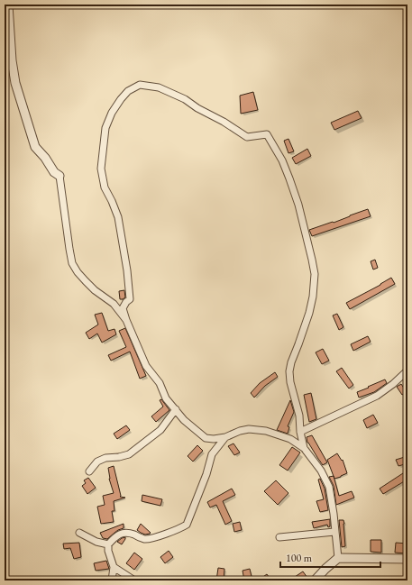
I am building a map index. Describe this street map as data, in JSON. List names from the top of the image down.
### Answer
{
  "scale_bar": "100 m"
}
